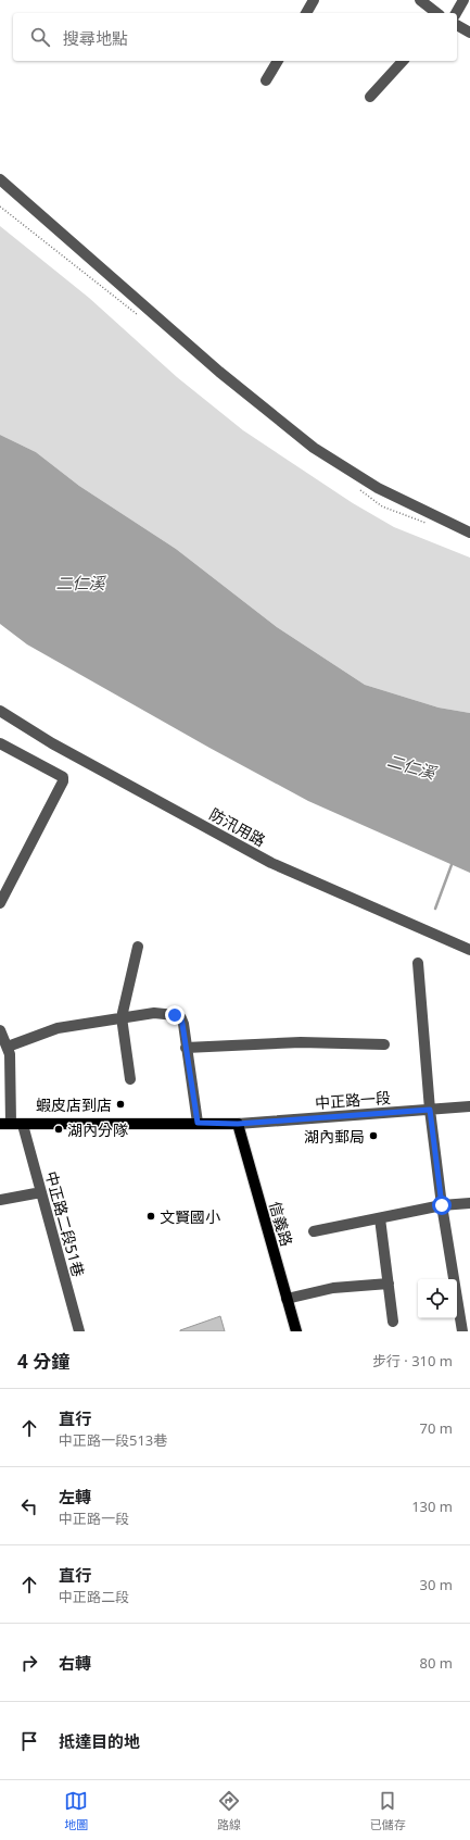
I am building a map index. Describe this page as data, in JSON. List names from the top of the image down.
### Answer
{
  "streets": {
    "main road": ["信義路"],
    "street": ["防汛用路", "中正路一段", "中正路二段51巷"]
  },
  "crossings": [
    ["中正路一段", "信義路"]
  ],
  "water": ["二仁溪"],
  "places": [
    "蝦皮店到店",
    "湖內分隊",
    "湖內郵局",
    "文賢國小"
  ],
  "page": {
    "search": "搜尋地點",
    "heading": ["4 分鐘", "步行 · 310 m"],
    "list": [
      ["直行", "中正路一段513巷", "70 m"],
      ["左轉", "中正路一段", "130 m"],
      ["直行", "中正路二段", "30 m"],
      ["右轉", "80 m"],
      "抵達目的地"
    ],
    "nav": ["地圖", "路線", "已儲存"]
  }
}
